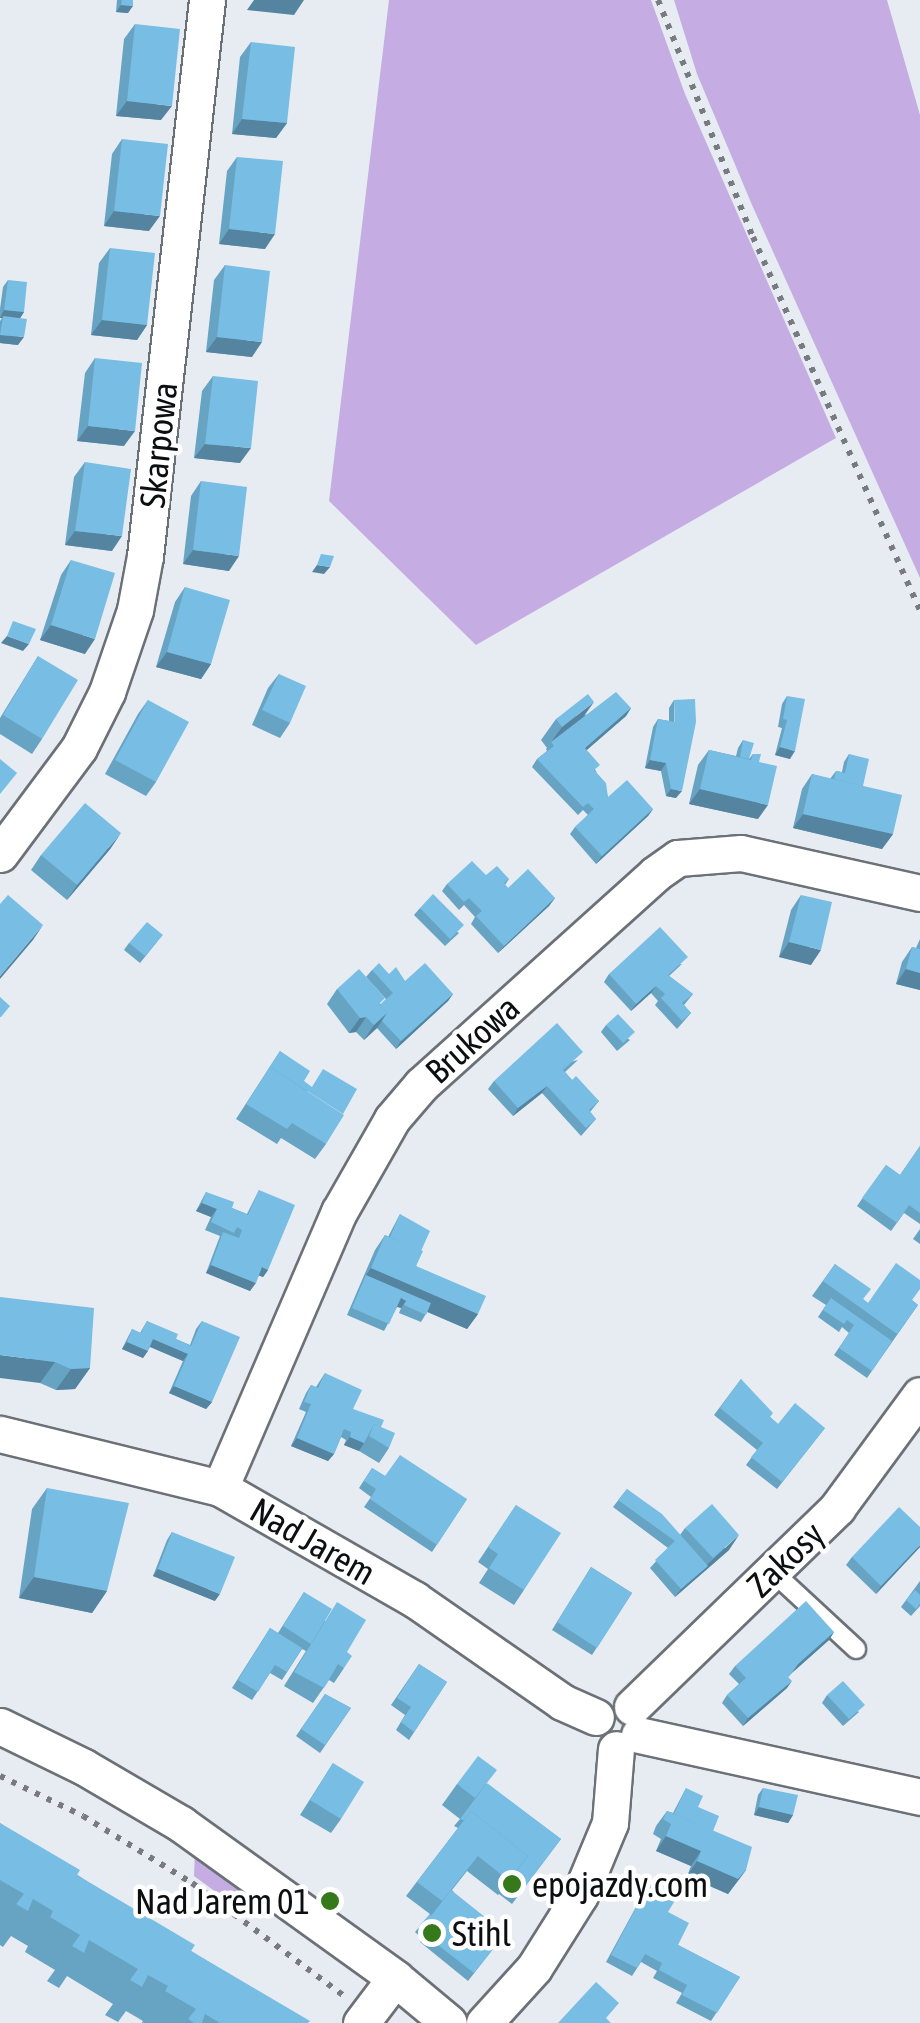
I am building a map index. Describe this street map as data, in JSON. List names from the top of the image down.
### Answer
{
  "streets": {
    "street": [
      "Skarpowa",
      "Brukowa",
      "Nad Jarem",
      "Zakosy"
    ]
  },
  "crossings": [
    ["Brukowa", "Nad Jarem"],
    ["Nad Jarem", "Zakosy"]
  ],
  "places": ["epojazdy.com", "Nad Jarem 01", "Stihl"]
}
